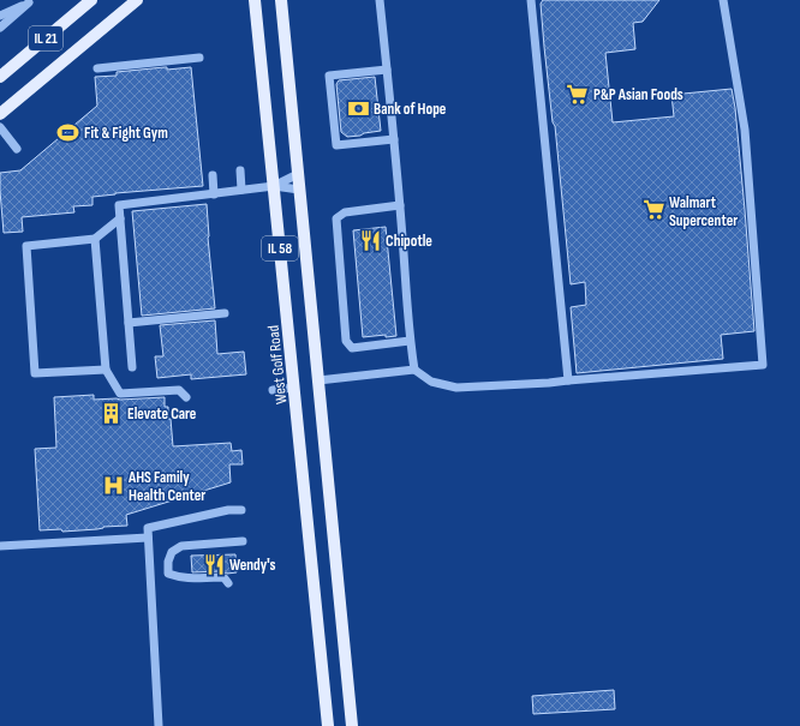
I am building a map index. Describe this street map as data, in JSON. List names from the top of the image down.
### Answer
{
  "streets": {
    "main road": ["IL 21", "IL 58", "West Golf Road"]
  },
  "places": {
    "supermarket": ["P&P Asian Foods", "Walmart Supercenter"],
    "bank": ["Bank of Hope"],
    "sports": ["Fit & Fight Gym"],
    "restaurant": ["Chipotle", "Wendy's"],
    "building": ["Elevate Care"],
    "hospital": ["AHS Family Health Center"]
  }
}
